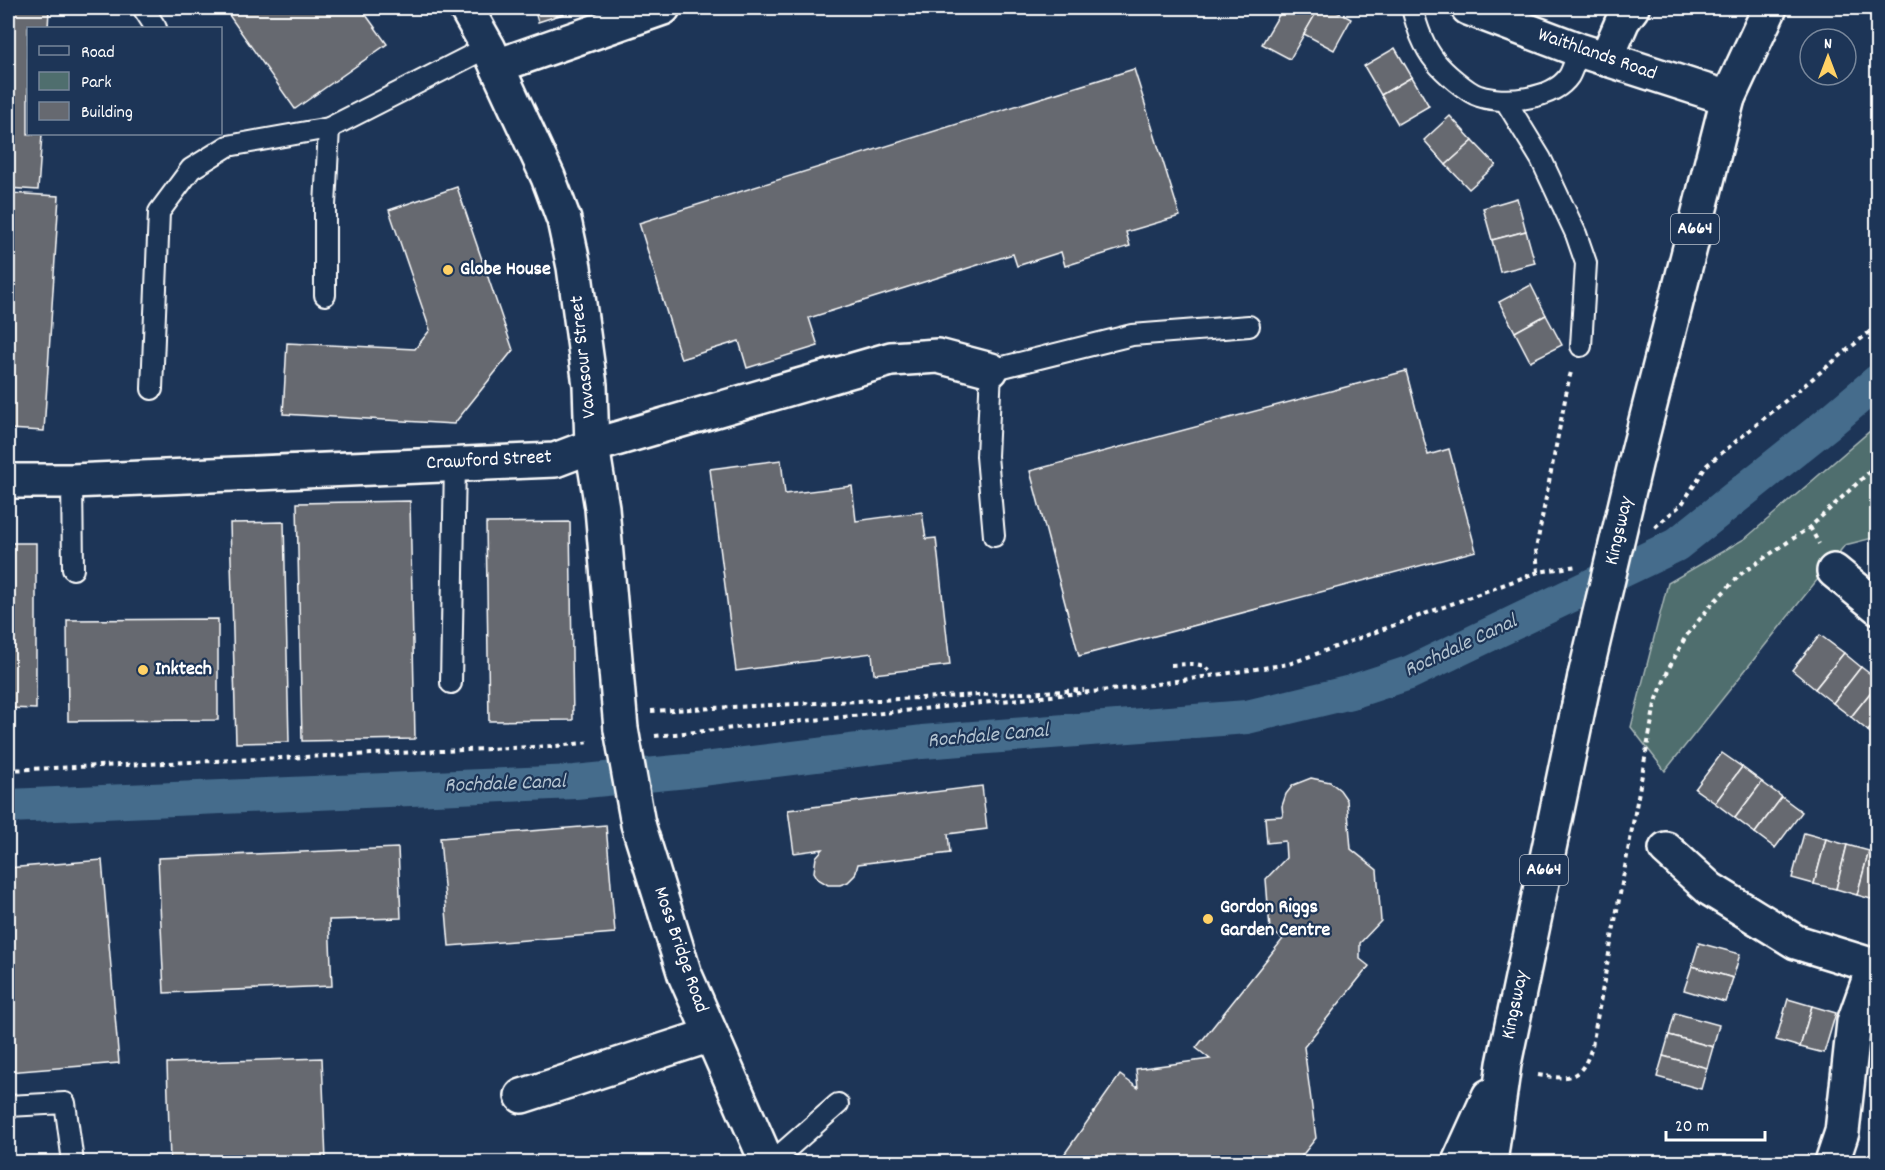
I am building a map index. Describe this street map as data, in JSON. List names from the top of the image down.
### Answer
{
  "streets": {
    "street": [
      "Waithlands Road",
      "A664",
      "Vavasour Street",
      "Crawford Street",
      "Kingsway",
      "Moss Bridge Road"
    ]
  },
  "crossings": [
    ["Waithlands Road", "Kingsway"],
    ["Vavasour Street", "Crawford Street"],
    ["Vavasour Street", "Moss Bridge Road"]
  ],
  "water": ["Rochdale Canal"],
  "places": ["Globe House", "Inktech", "Gordon Riggs Garden Centre"],
  "legend": ["Road", "Park", "Building"],
  "scale_bar": "20 m",
  "north": "top"
}
